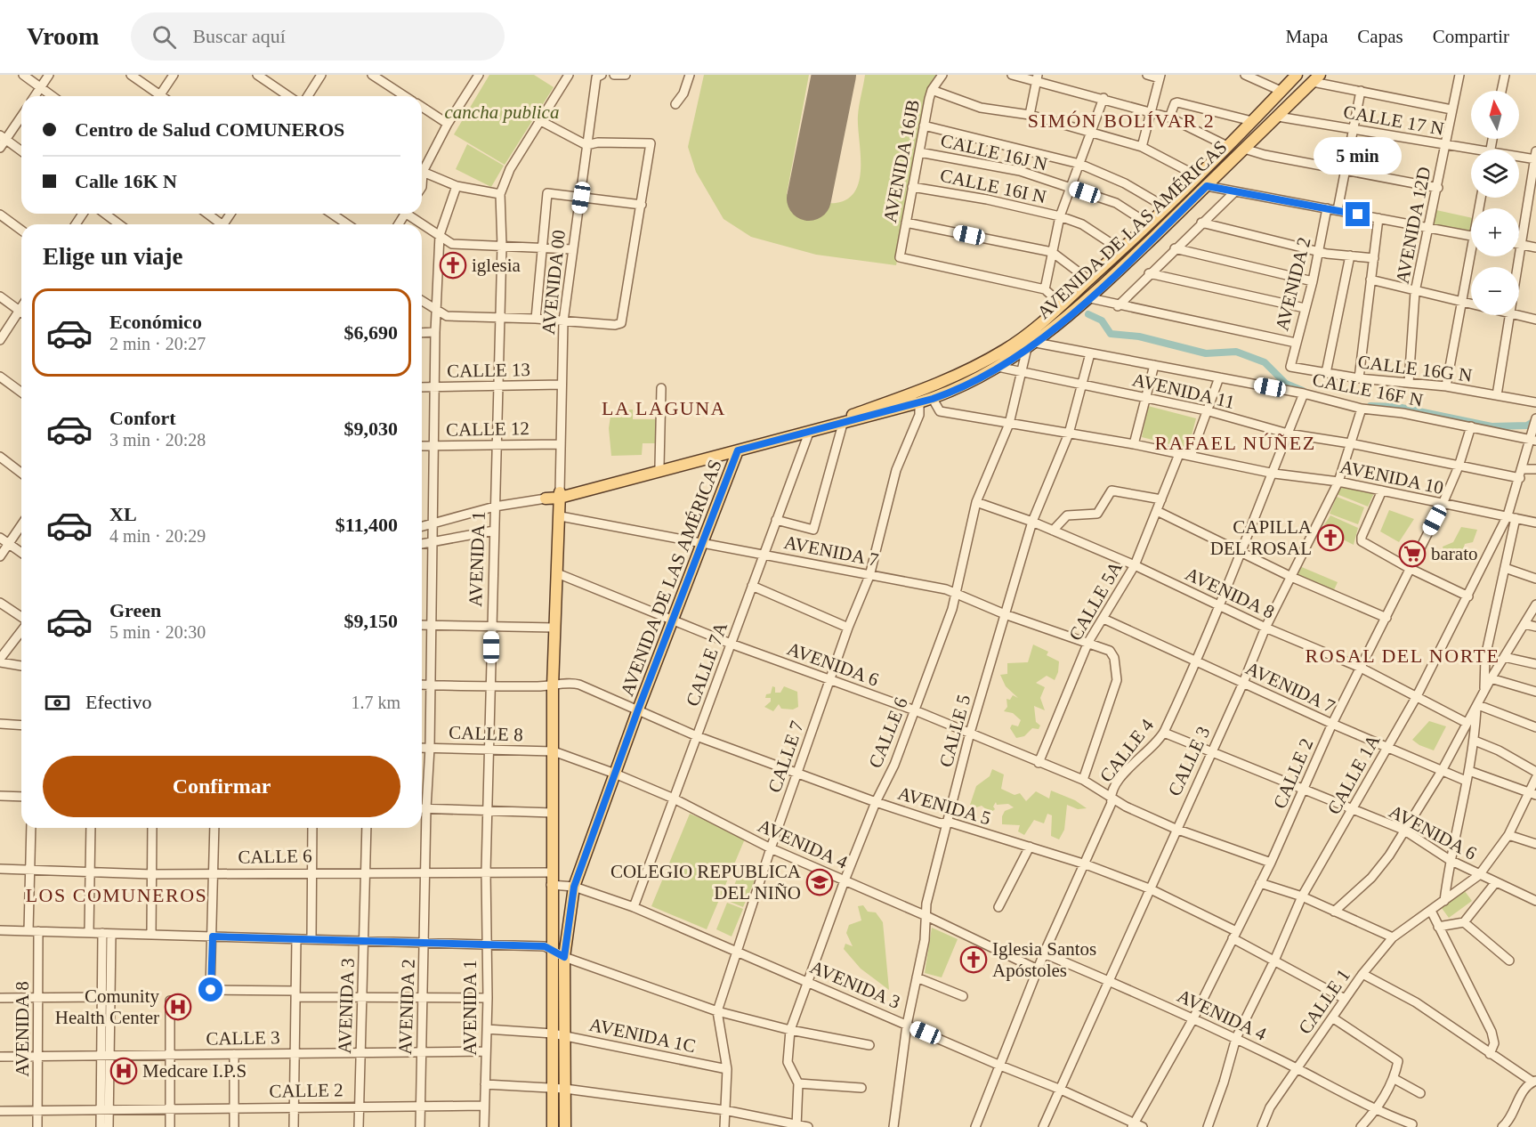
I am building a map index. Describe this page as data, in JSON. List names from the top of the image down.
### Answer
{
  "streets": {
    "main road": ["AVENIDA DE LAS AMÉRICAS"],
    "street": [
      "CALLE 17 N",
      "CALLE 16J N",
      "AVENIDA 16JB",
      "CALLE 16I N",
      "AVENIDA 12D",
      "AVENIDA 00",
      "AVENIDA 2",
      "CALLE 16G N",
      "CALLE 13",
      "CALLE 16F N",
      "AVENIDA 11",
      "CALLE 12",
      "AVENIDA 10",
      "AVENIDA 7",
      "AVENIDA 1",
      "AVENIDA 8",
      "CALLE 5A",
      "CALLE 7A",
      "AVENIDA 6",
      "CALLE 5",
      "CALLE 6",
      "CALLE 8",
      "CALLE 4",
      "CALLE 7",
      "CALLE 3",
      "CALLE 2",
      "CALLE 1A",
      "AVENIDA 5",
      "AVENIDA 4",
      "AVENIDA 3",
      "CALLE 1",
      "AVENIDA 1C"
    ]
  },
  "crossings": [
    ["CALLE 17 N", "AVENIDA 12D"],
    ["CALLE 17 N", "AVENIDA DE LAS AMÉRICAS"],
    ["CALLE 16J N", "AVENIDA 16JB"],
    ["CALLE 16J N", "AVENIDA DE LAS AMÉRICAS"],
    ["AVENIDA 16JB", "CALLE 16I N"],
    ["CALLE 16I N", "AVENIDA DE LAS AMÉRICAS"],
    ["AVENIDA 12D", "CALLE 16G N"],
    ["AVENIDA DE LAS AMÉRICAS", "AVENIDA 00"],
    ["AVENIDA DE LAS AMÉRICAS", "CALLE 16F N"],
    ["AVENIDA DE LAS AMÉRICAS", "AVENIDA 11"],
    ["AVENIDA DE LAS AMÉRICAS", "AVENIDA 10"],
    ["AVENIDA DE LAS AMÉRICAS", "AVENIDA 7"],
    ["AVENIDA DE LAS AMÉRICAS", "CALLE 7A"],
    ["AVENIDA DE LAS AMÉRICAS", "AVENIDA 6"],
    ["AVENIDA DE LAS AMÉRICAS", "CALLE 6"],
    ["AVENIDA DE LAS AMÉRICAS", "CALLE 7"],
    ["AVENIDA DE LAS AMÉRICAS", "AVENIDA 5"],
    ["AVENIDA DE LAS AMÉRICAS", "AVENIDA 4"],
    ["AVENIDA DE LAS AMÉRICAS", "AVENIDA 3"],
    ["AVENIDA DE LAS AMÉRICAS", "AVENIDA 1C"],
    ["AVENIDA 00", "CALLE 13"],
    ["AVENIDA 00", "CALLE 12"],
    ["AVENIDA 2", "CALLE 16G N"],
    ["AVENIDA 2", "CALLE 13"],
    ["AVENIDA 2", "CALLE 12"],
    ["AVENIDA 2", "CALLE 6"],
    ["AVENIDA 2", "CALLE 8"],
    ["AVENIDA 2", "CALLE 3"],
    ["AVENIDA 2", "CALLE 2"],
    ["AVENIDA 2", "AVENIDA 5"],
    ["CALLE 13", "AVENIDA 1"],
    ["CALLE 16F N", "CALLE 5"],
    ["CALLE 16F N", "CALLE 6"],
    ["CALLE 16F N", "CALLE 4"],
    ["CALLE 16F N", "CALLE 3"],
    ["CALLE 16F N", "CALLE 2"],
    ["CALLE 16F N", "CALLE 1A"],
    ["AVENIDA 11", "CALLE 5"],
    ["AVENIDA 11", "CALLE 6"],
    ["AVENIDA 11", "CALLE 4"],
    ["AVENIDA 11", "CALLE 3"],
    ["AVENIDA 11", "CALLE 2"],
    ["AVENIDA 11", "CALLE 1A"],
    ["CALLE 12", "AVENIDA 1"],
    ["AVENIDA 10", "CALLE 5A"],
    ["AVENIDA 10", "CALLE 5"],
    ["AVENIDA 10", "CALLE 6"],
    ["AVENIDA 10", "CALLE 4"],
    ["AVENIDA 10", "CALLE 3"],
    ["AVENIDA 10", "CALLE 2"],
    ["AVENIDA 10", "CALLE 1A"],
    ["AVENIDA 7", "CALLE 5A"],
    ["AVENIDA 7", "CALLE 7A"],
    ["AVENIDA 7", "AVENIDA 6"],
    ["AVENIDA 7", "CALLE 5"],
    ["AVENIDA 7", "CALLE 6"],
    ["AVENIDA 7", "CALLE 4"],
    ["AVENIDA 7", "CALLE 7"],
    ["AVENIDA 7", "CALLE 3"],
    ["AVENIDA 7", "CALLE 2"],
    ["AVENIDA 7", "CALLE 1A"],
    ["AVENIDA 1", "CALLE 6"],
    ["AVENIDA 1", "CALLE 8"],
    ["AVENIDA 1", "CALLE 3"],
    ["AVENIDA 1", "CALLE 2"],
    ["AVENIDA 1", "AVENIDA 5"],
    ["AVENIDA 1", "AVENIDA 1C"],
    ["AVENIDA 8", "CALLE 5A"],
    ["AVENIDA 8", "CALLE 5"],
    ["AVENIDA 8", "CALLE 6"],
    ["AVENIDA 8", "CALLE 4"],
    ["AVENIDA 8", "CALLE 3"],
    ["AVENIDA 8", "CALLE 2"],
    ["AVENIDA 8", "CALLE 1A"],
    ["CALLE 5A", "AVENIDA 6"],
    ["CALLE 7A", "AVENIDA 6"],
    ["CALLE 7A", "AVENIDA 5"],
    ["CALLE 7A", "AVENIDA 4"],
    ["CALLE 7A", "AVENIDA 3"],
    ["AVENIDA 6", "CALLE 5"],
    ["AVENIDA 6", "CALLE 6"],
    ["AVENIDA 6", "CALLE 4"],
    ["AVENIDA 6", "CALLE 7"],
    ["AVENIDA 6", "CALLE 3"],
    ["AVENIDA 6", "CALLE 2"],
    ["AVENIDA 6", "CALLE 1A"],
    ["AVENIDA 6", "CALLE 1"],
    ["CALLE 5", "AVENIDA 5"],
    ["CALLE 5", "AVENIDA 4"],
    ["CALLE 5", "AVENIDA 3"],
    ["CALLE 6", "AVENIDA 5"],
    ["CALLE 6", "AVENIDA 4"],
    ["CALLE 6", "AVENIDA 3"],
    ["CALLE 8", "AVENIDA 4"],
    ["CALLE 4", "AVENIDA 5"],
    ["CALLE 4", "AVENIDA 4"],
    ["CALLE 4", "AVENIDA 3"],
    ["CALLE 7", "AVENIDA 5"],
    ["CALLE 7", "AVENIDA 4"],
    ["CALLE 7", "AVENIDA 3"],
    ["CALLE 7", "AVENIDA 1C"],
    ["CALLE 3", "AVENIDA 5"],
    ["CALLE 3", "AVENIDA 4"],
    ["CALLE 3", "AVENIDA 3"],
    ["CALLE 2", "AVENIDA 5"],
    ["CALLE 2", "AVENIDA 4"],
    ["CALLE 2", "AVENIDA 3"],
    ["CALLE 1A", "AVENIDA 5"],
    ["CALLE 1A", "AVENIDA 4"],
    ["AVENIDA 5", "CALLE 1"],
    ["AVENIDA 4", "CALLE 1"]
  ],
  "districts": [
    "SIMÓN BOLÍVAR 2",
    "LA LAGUNA",
    "RAFAEL NÚÑEZ",
    "ROSAL DEL NORTE",
    "LOS COMUNEROS"
  ],
  "parks": ["cancha publica"],
  "places": {
    "church": ["iglesia", "CAPILLA DEL ROSAL", "Iglesia Santos Apóstoles"],
    "supermarket": ["barato"],
    "school or university": ["COLEGIO REPUBLICA DEL NIÑO"],
    "hospital": ["Comunity Health Center", "Medcare I.P.S"]
  },
  "north": "top",
  "page": {
    "header": "Vroom",
    "search": "Buscar aquí",
    "nav": ["Mapa", "Capas", "Compartir"],
    "map_buttons": ["+", "−"],
    "banner": ["Centro de Salud COMUNEROS", "Calle 16K N"],
    "bubble": "5 min",
    "heading": "Elige un viaje",
    "list": [
      {
        "name": "Económico",
        "note": "2 min · 20:27",
        "value": "$6,690"
      },
      {
        "name": "Confort",
        "note": "3 min · 20:28",
        "value": "$9,030"
      },
      {
        "name": "XL",
        "note": "4 min · 20:29",
        "value": "$11,400"
      },
      {
        "name": "Green",
        "note": "5 min · 20:30",
        "value": "$9,150"
      }
    ],
    "pay": ["Efectivo", "1.7 km"],
    "buttons": "Confirmar"
  }
}
